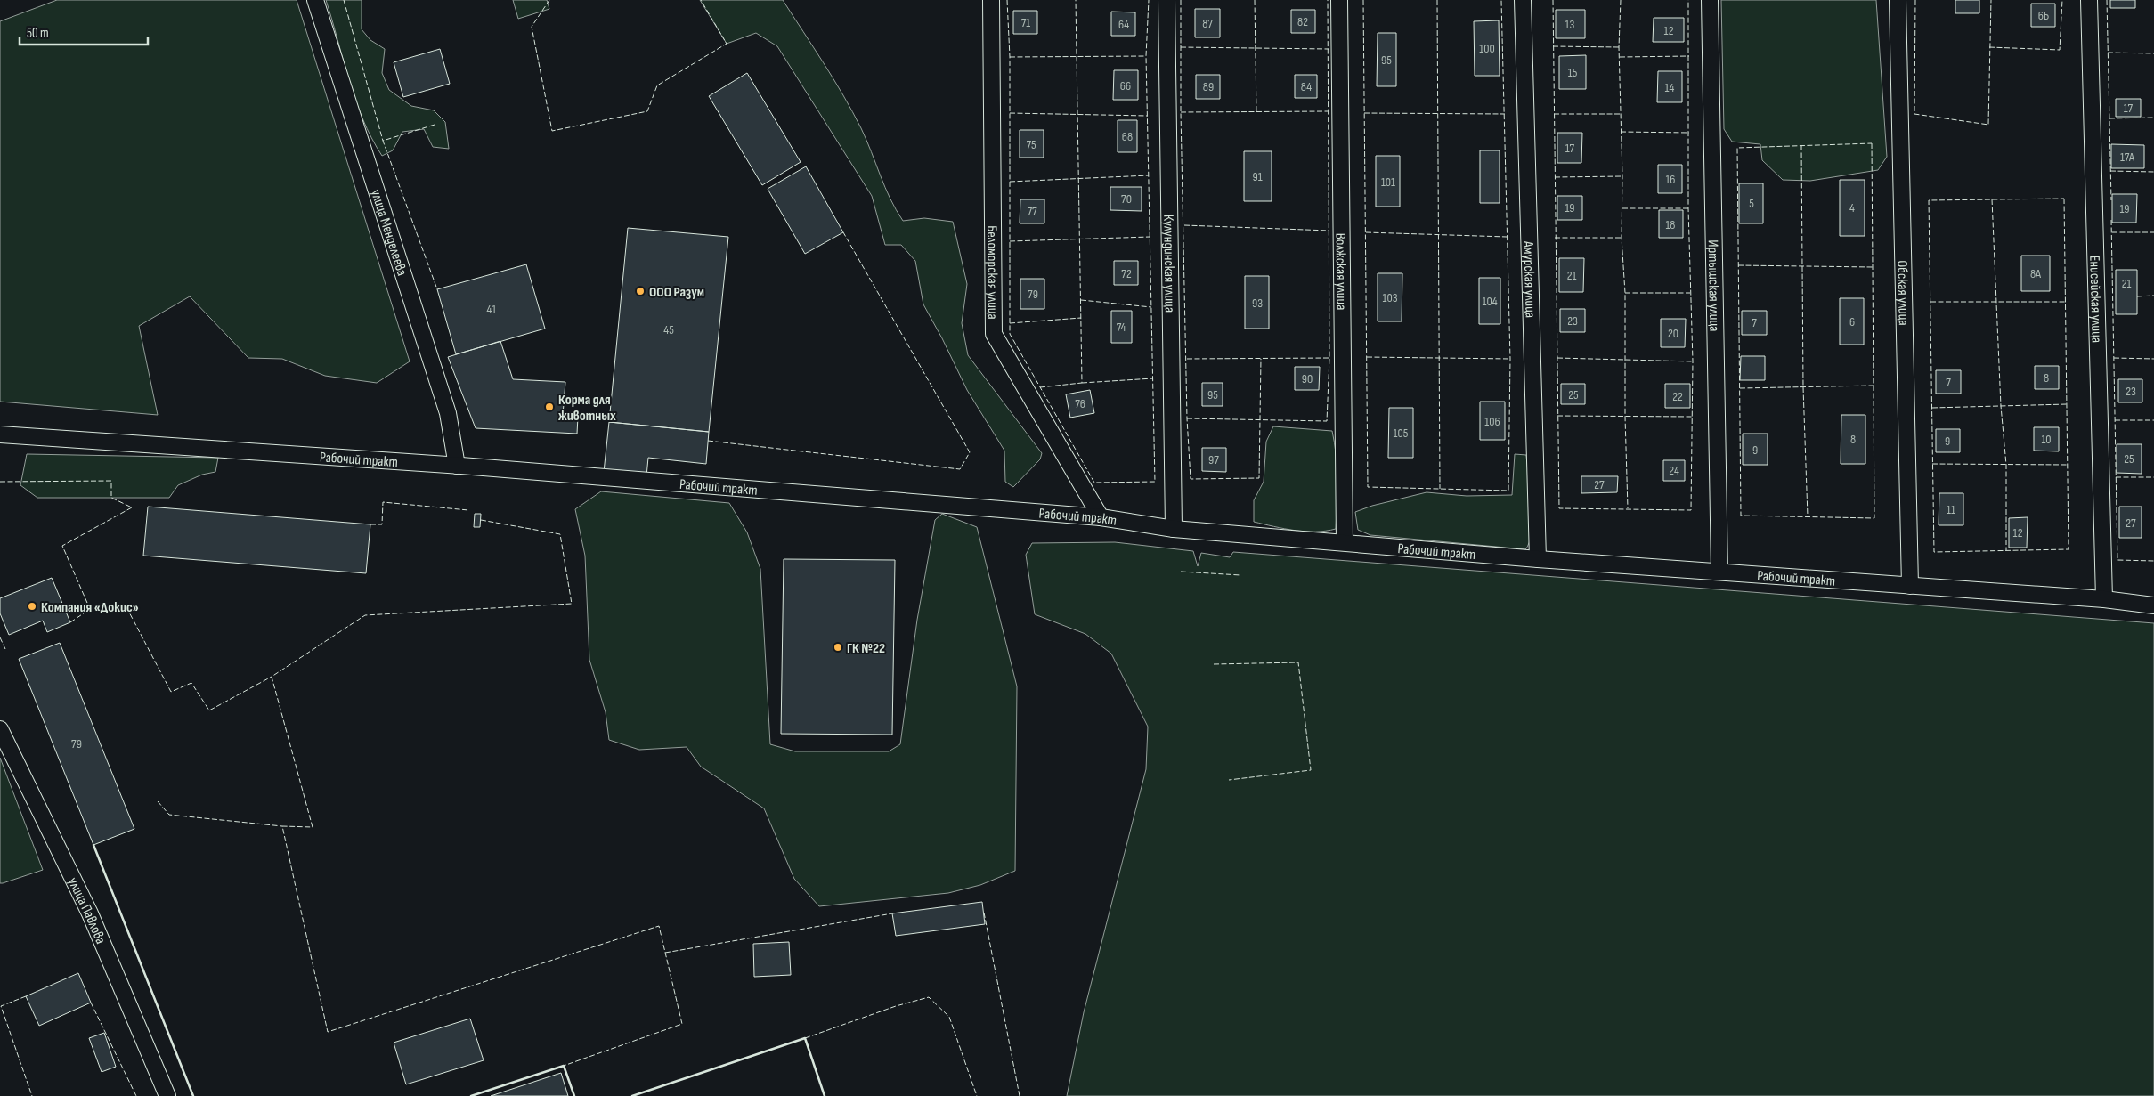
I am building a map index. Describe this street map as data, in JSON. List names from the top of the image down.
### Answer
{
  "streets": {
    "street": [
      "улица Менделеева",
      "Кулундинская улица",
      "Волжская улица",
      "Беломорская улица",
      "Амурская улица",
      "Иртышская улица",
      "Обская улица",
      "Енисейская улица",
      "Рабочий тракт",
      "улица Павлова"
    ]
  },
  "crossings": [
    ["улица Менделеева", "Рабочий тракт"],
    ["Кулундинская улица", "Рабочий тракт"],
    ["Волжская улица", "Рабочий тракт"],
    ["Беломорская улица", "Рабочий тракт"],
    ["Амурская улица", "Рабочий тракт"],
    ["Иртышская улица", "Рабочий тракт"],
    ["Обская улица", "Рабочий тракт"],
    ["Енисейская улица", "Рабочий тракт"]
  ],
  "places": [
    "ООО Разум",
    "Корма для животных",
    "Компания «Докис»",
    "ГК №22"
  ],
  "house_numbers": [
    "6Б",
    "82",
    "71",
    "87",
    "64",
    "13",
    "12",
    "100",
    "95",
    "15",
    "66",
    "89",
    "84",
    "14",
    "17",
    "68",
    "75",
    "17",
    "17А",
    "91",
    "16",
    "101",
    "70",
    "5",
    "19",
    "4",
    "19",
    "77",
    "18",
    "72",
    "8А",
    "21",
    "21",
    "79",
    "103",
    "104",
    "93",
    "41",
    "23",
    "6",
    "7",
    "74",
    "45",
    "20",
    "8",
    "90",
    "7",
    "23",
    "95",
    "25",
    "22",
    "76",
    "106",
    "105",
    "8",
    "10",
    "9",
    "9",
    "25",
    "97",
    "24",
    "27",
    "11",
    "27",
    "12",
    "79"
  ],
  "scale_bar": "50 m"
}
